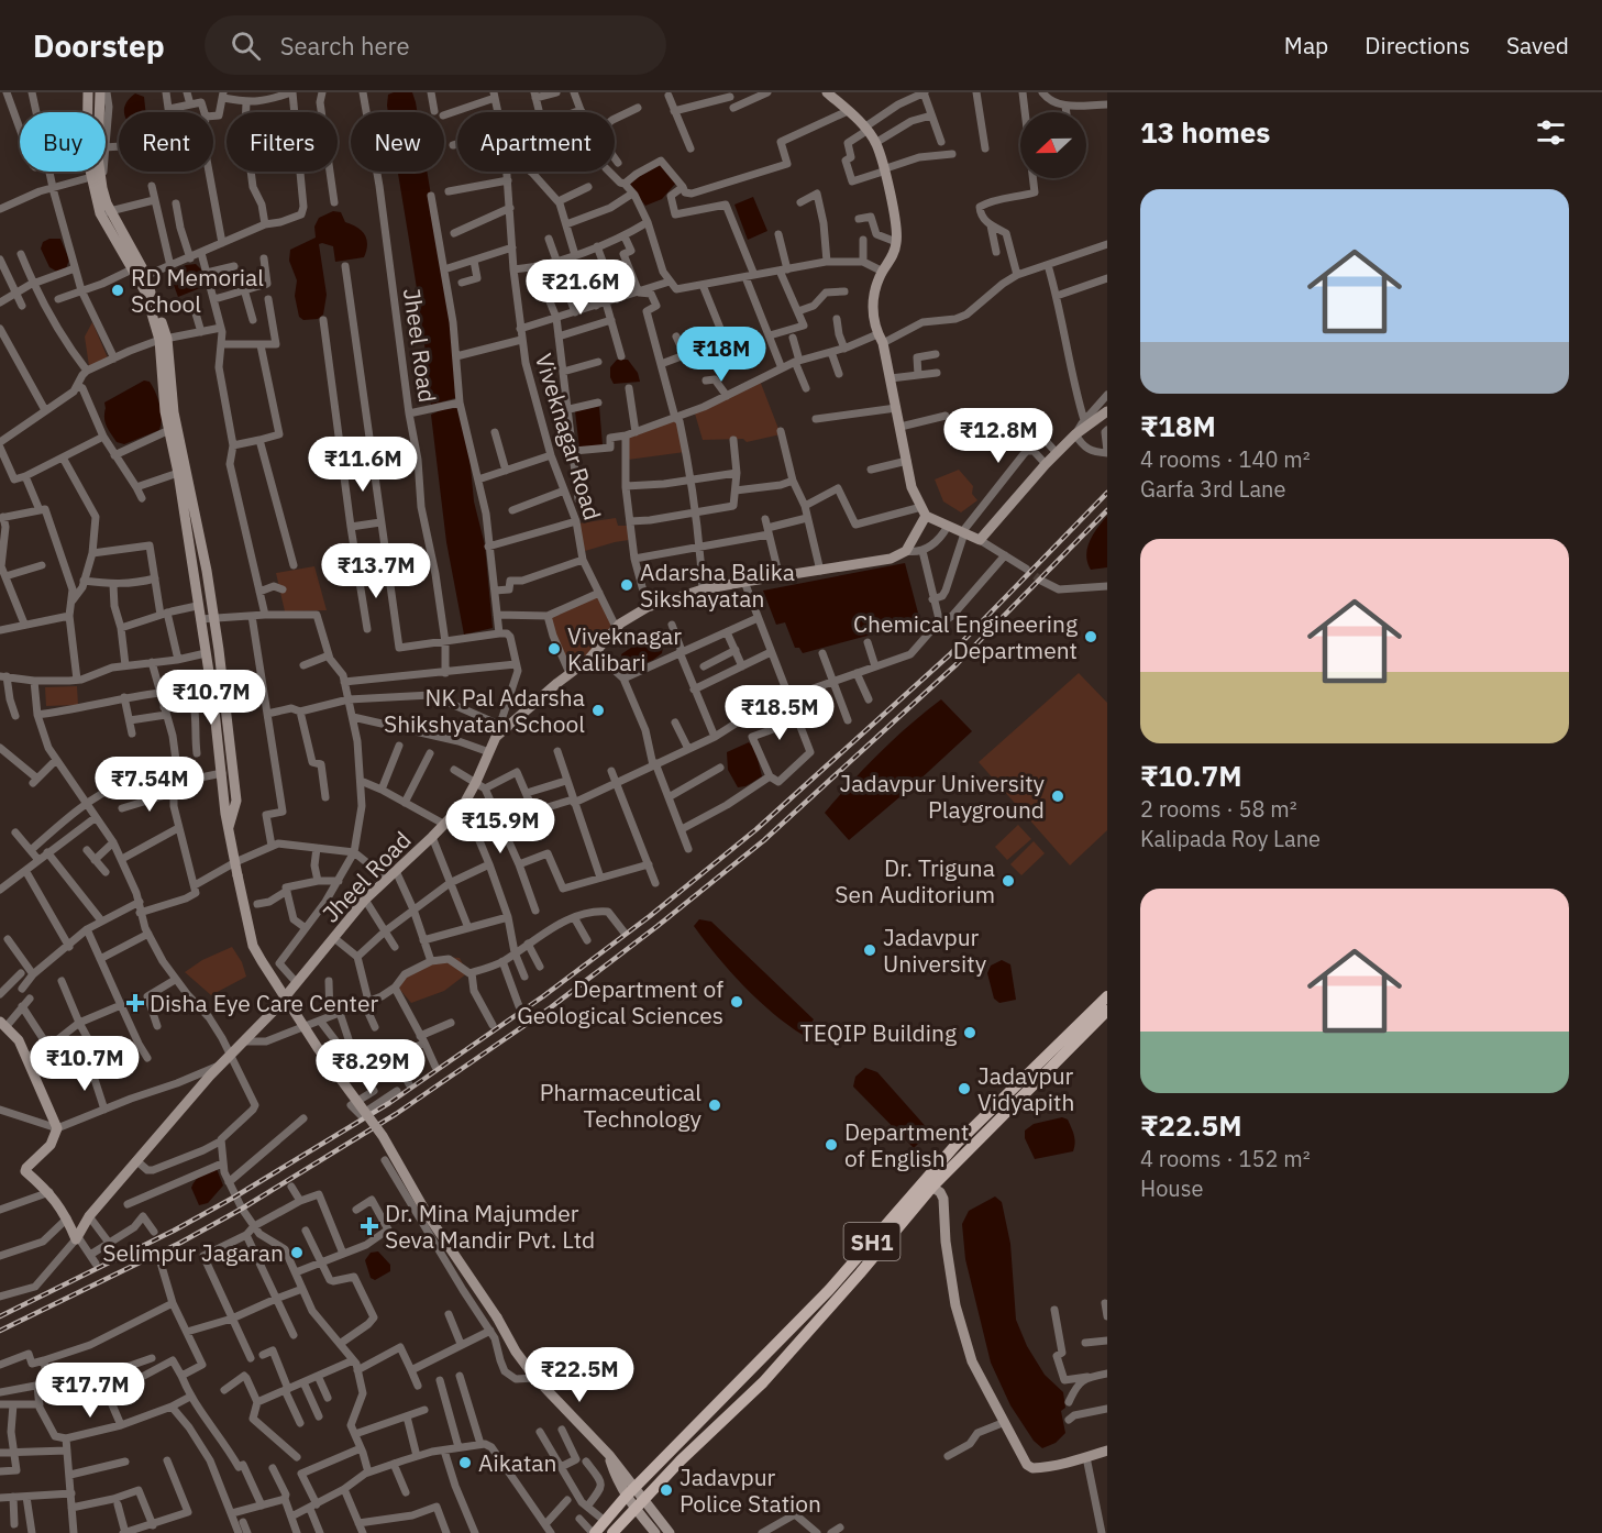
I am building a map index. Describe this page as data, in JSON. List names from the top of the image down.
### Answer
{
  "streets": {
    "main road": ["Jheel Road", "SH1"],
    "street": ["Viveknagar Road"]
  },
  "crossings": [
    ["Jheel Road", "Viveknagar Road"]
  ],
  "places": {
    "other": [
      "RD Memorial School",
      "Adarsha Balika Sikshayatan",
      "Chemical Engineering Department",
      "Viveknagar Kalibari",
      "NK Pal Adarsha Shikshyatan School",
      "Jadavpur University Playground",
      "Dr. Triguna Sen Auditorium",
      "Jadavpur University",
      "Department of Geological Sciences",
      "TEQIP Building",
      "Jadavpur Vidyapith",
      "Pharmaceutical Technology",
      "Department of English",
      "Selimpur Jagaran",
      "Aikatan",
      "Jadavpur Police Station"
    ],
    "health": ["Disha Eye Care Center", "Dr. Mina Majumder Seva Mandir Pvt. Ltd"]
  },
  "north": "left",
  "page": {
    "header": "Doorstep",
    "search": "Search here",
    "nav": ["Map", "Directions", "Saved"],
    "heading": "13 homes",
    "chip": [
      "Buy",
      "Rent",
      "Filters",
      "New",
      "Apartment"
    ],
    "list": [
      {
        "name": "₹18M",
        "note": "4 rooms · 140 m² · Garfa 3rd Lane"
      },
      {
        "name": "₹10.7M",
        "note": "2 rooms · 58 m² · Kalipada Roy Lane"
      },
      {
        "name": "₹22.5M",
        "note": "4 rooms · 152 m² · House"
      }
    ],
    "price": [
      "₹21.6M",
      "₹18M",
      "₹12.8M",
      "₹11.6M",
      "₹13.7M",
      "₹10.7M",
      "₹18.5M",
      "₹7.54M",
      "₹15.9M",
      "₹10.7M",
      "₹8.29M",
      "₹22.5M",
      "₹17.7M"
    ]
  }
}
